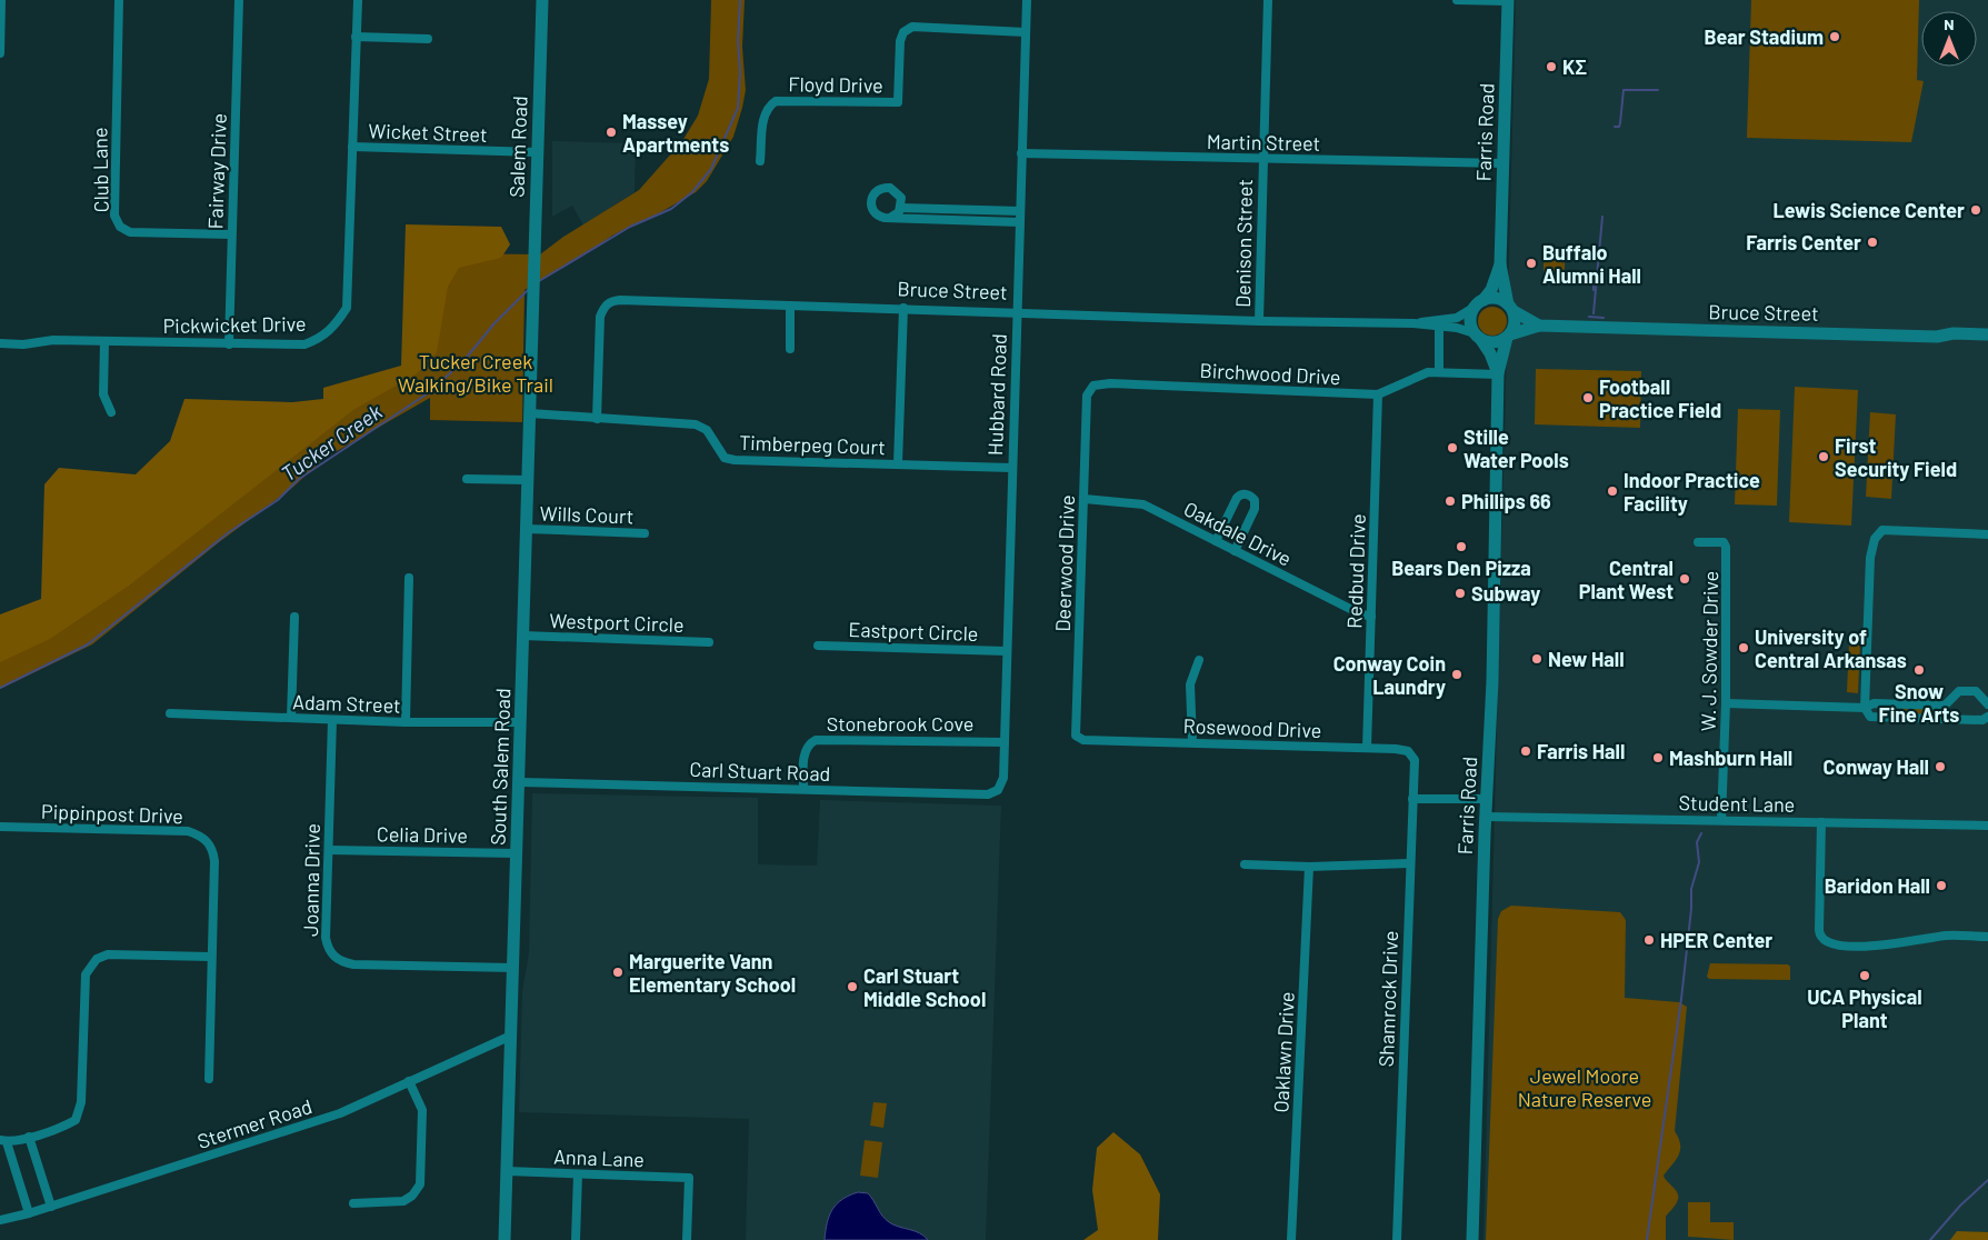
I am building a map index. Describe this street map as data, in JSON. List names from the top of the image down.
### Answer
{
  "streets": {
    "street": [
      "Floyd Drive",
      "Wicket Street",
      "Farris Road",
      "Martin Street",
      "Salem Road",
      "Club Lane",
      "Fairway Drive",
      "Denison Street",
      "Bruce Street",
      "Pickwicket Drive",
      "Birchwood Drive",
      "Hubbard Road",
      "Timberpeg Court",
      "Wills Court",
      "Oakdale Drive",
      "Deerwood Drive",
      "Redbud Drive",
      "Westport Circle",
      "Eastport Circle",
      "W. J. Sowder Drive",
      "Adam Street",
      "Stonebrook Cove",
      "Rosewood Drive",
      "South Salem Road",
      "Carl Stuart Road",
      "Student Lane",
      "Pippinpost Drive",
      "Celia Drive",
      "Joanna Drive",
      "Shamrock Drive",
      "Oaklawn Drive",
      "Stermer Road",
      "Anna Lane"
    ]
  },
  "crossings": [
    ["Floyd Drive", "Hubbard Road"],
    ["Wicket Street", "Salem Road"],
    ["Wicket Street", "Pickwicket Drive"],
    ["Farris Road", "Martin Street"],
    ["Farris Road", "Bruce Street"],
    ["Farris Road", "Birchwood Drive"],
    ["Farris Road", "Student Lane"],
    ["Martin Street", "Denison Street"],
    ["Martin Street", "Hubbard Road"],
    ["Salem Road", "South Salem Road"],
    ["Club Lane", "Fairway Drive"],
    ["Fairway Drive", "Pickwicket Drive"],
    ["Denison Street", "Bruce Street"],
    ["Bruce Street", "Hubbard Road"],
    ["Bruce Street", "Timberpeg Court"],
    ["Birchwood Drive", "Deerwood Drive"],
    ["Birchwood Drive", "Redbud Drive"],
    ["Hubbard Road", "Timberpeg Court"],
    ["Hubbard Road", "Eastport Circle"],
    ["Hubbard Road", "Stonebrook Cove"],
    ["Hubbard Road", "Carl Stuart Road"],
    ["Timberpeg Court", "South Salem Road"],
    ["Wills Court", "South Salem Road"],
    ["Oakdale Drive", "Deerwood Drive"],
    ["Oakdale Drive", "Redbud Drive"],
    ["Deerwood Drive", "Rosewood Drive"],
    ["Redbud Drive", "Rosewood Drive"],
    ["Westport Circle", "South Salem Road"],
    ["W. J. Sowder Drive", "Student Lane"],
    ["Adam Street", "South Salem Road"],
    ["Adam Street", "Joanna Drive"],
    ["Stonebrook Cove", "Carl Stuart Road"],
    ["Rosewood Drive", "Shamrock Drive"],
    ["South Salem Road", "Carl Stuart Road"],
    ["South Salem Road", "Celia Drive"],
    ["South Salem Road", "Joanna Drive"],
    ["South Salem Road", "Stermer Road"],
    ["South Salem Road", "Anna Lane"],
    ["Celia Drive", "Joanna Drive"]
  ],
  "water": ["Tucker Creek"],
  "parks": ["Tucker Creek Walking/Bike Trail", "Jewel Moore Nature Reserve"],
  "places": [
    "Bear Stadium",
    "KΣ",
    "Massey Apartments",
    "Lewis Science Center",
    "Farris Center",
    "Buffalo Alumni Hall",
    "Football Practice Field",
    "Stille Water Pools",
    "First Security Field",
    "Indoor Practice Facility",
    "Phillips 66",
    "Bears Den Pizza",
    "Central Plant West",
    "Subway",
    "University of Central Arkansas",
    "New Hall",
    "Snow Fine Arts",
    "Conway Coin Laundry",
    "Farris Hall",
    "Mashburn Hall",
    "Conway Hall",
    "Baridon Hall",
    "HPER Center",
    "Marguerite Vann Elementary School",
    "UCA Physical Plant",
    "Carl Stuart Middle School"
  ],
  "north": "top"
}
